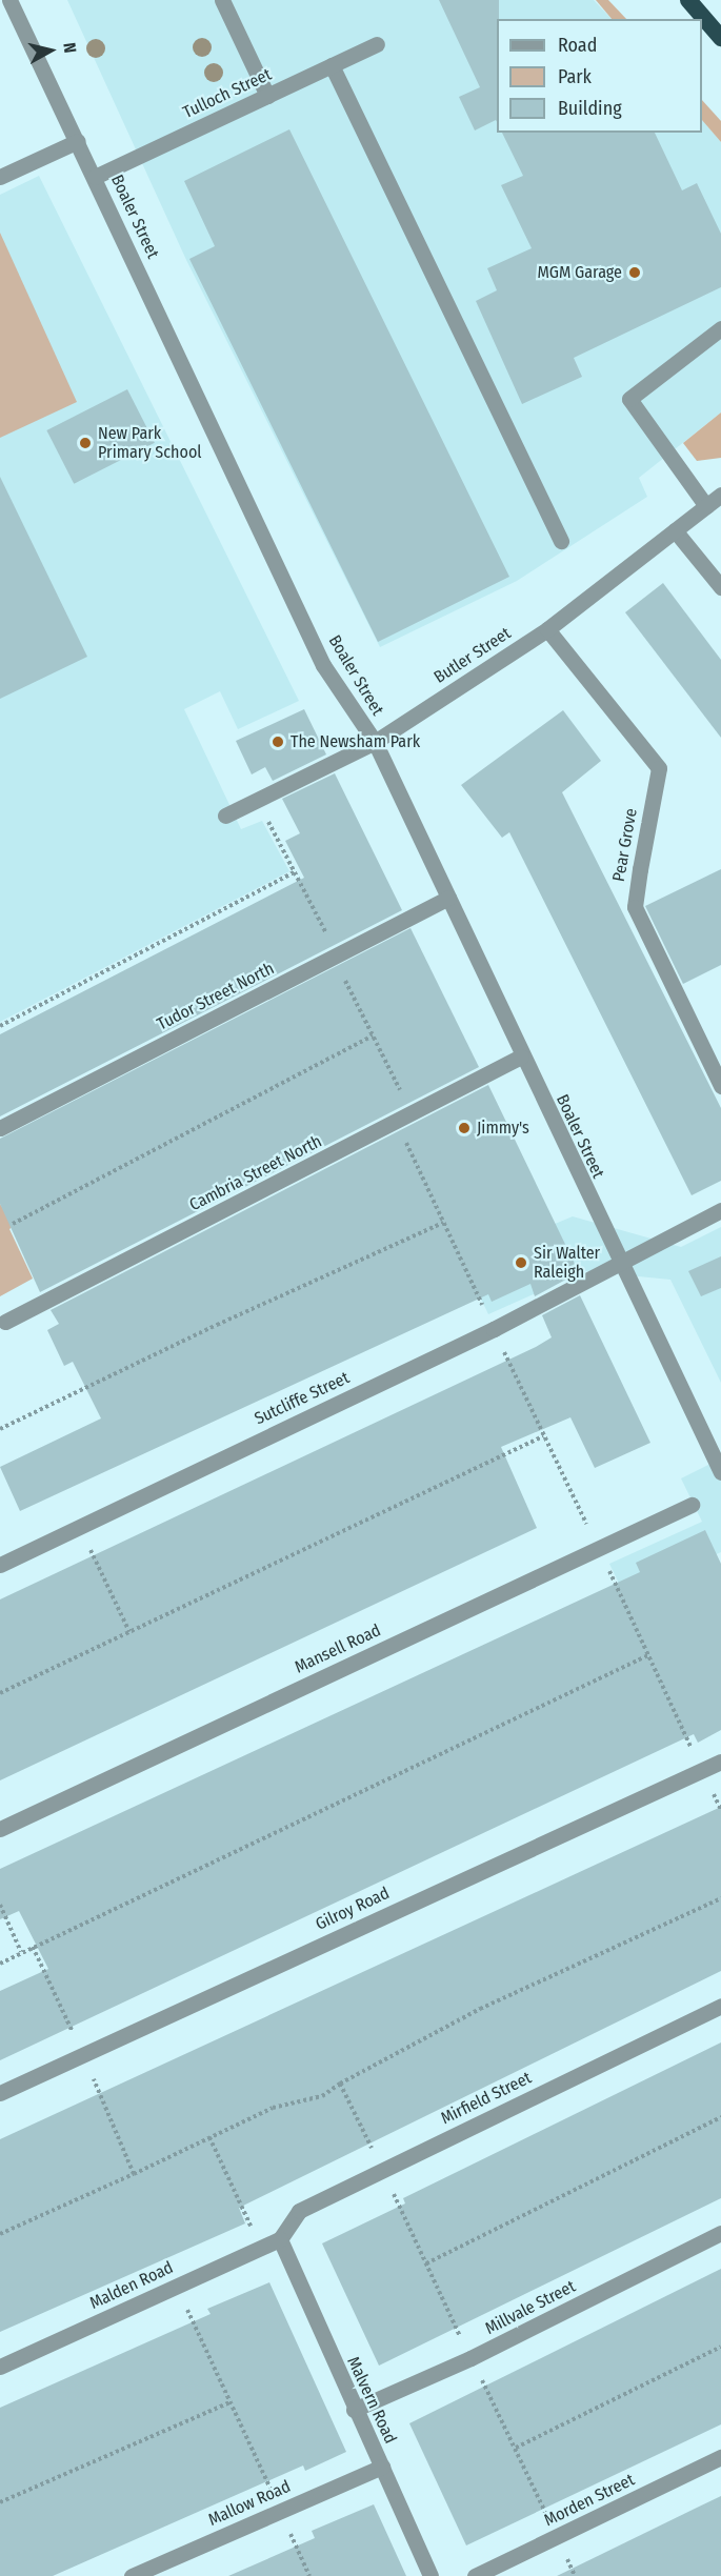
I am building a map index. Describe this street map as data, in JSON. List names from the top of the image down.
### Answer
{
  "streets": {
    "street": [
      "Tulloch Street",
      "Boaler Street",
      "Butler Street",
      "Pear Grove",
      "Tudor Street North",
      "Cambria Street North",
      "Sutcliffe Street",
      "Mansell Road",
      "Gilroy Road",
      "Mirfield Street",
      "Malden Road",
      "Millvale Street",
      "Malvern Road",
      "Morden Street",
      "Mallow Road"
    ]
  },
  "crossings": [
    ["Tulloch Street", "Boaler Street"],
    ["Boaler Street", "Butler Street"],
    ["Boaler Street", "Tudor Street North"],
    ["Boaler Street", "Cambria Street North"],
    ["Boaler Street", "Sutcliffe Street"],
    ["Butler Street", "Pear Grove"],
    ["Mirfield Street", "Malden Road"],
    ["Mirfield Street", "Malvern Road"],
    ["Malden Road", "Malvern Road"],
    ["Millvale Street", "Malvern Road"],
    ["Malvern Road", "Mallow Road"]
  ],
  "places": [
    "MGM Garage",
    "New Park Primary School",
    "The Newsham Park",
    "Jimmy's",
    "Sir Walter Raleigh"
  ],
  "legend": ["Road", "Park", "Building"],
  "north": "right"
}
